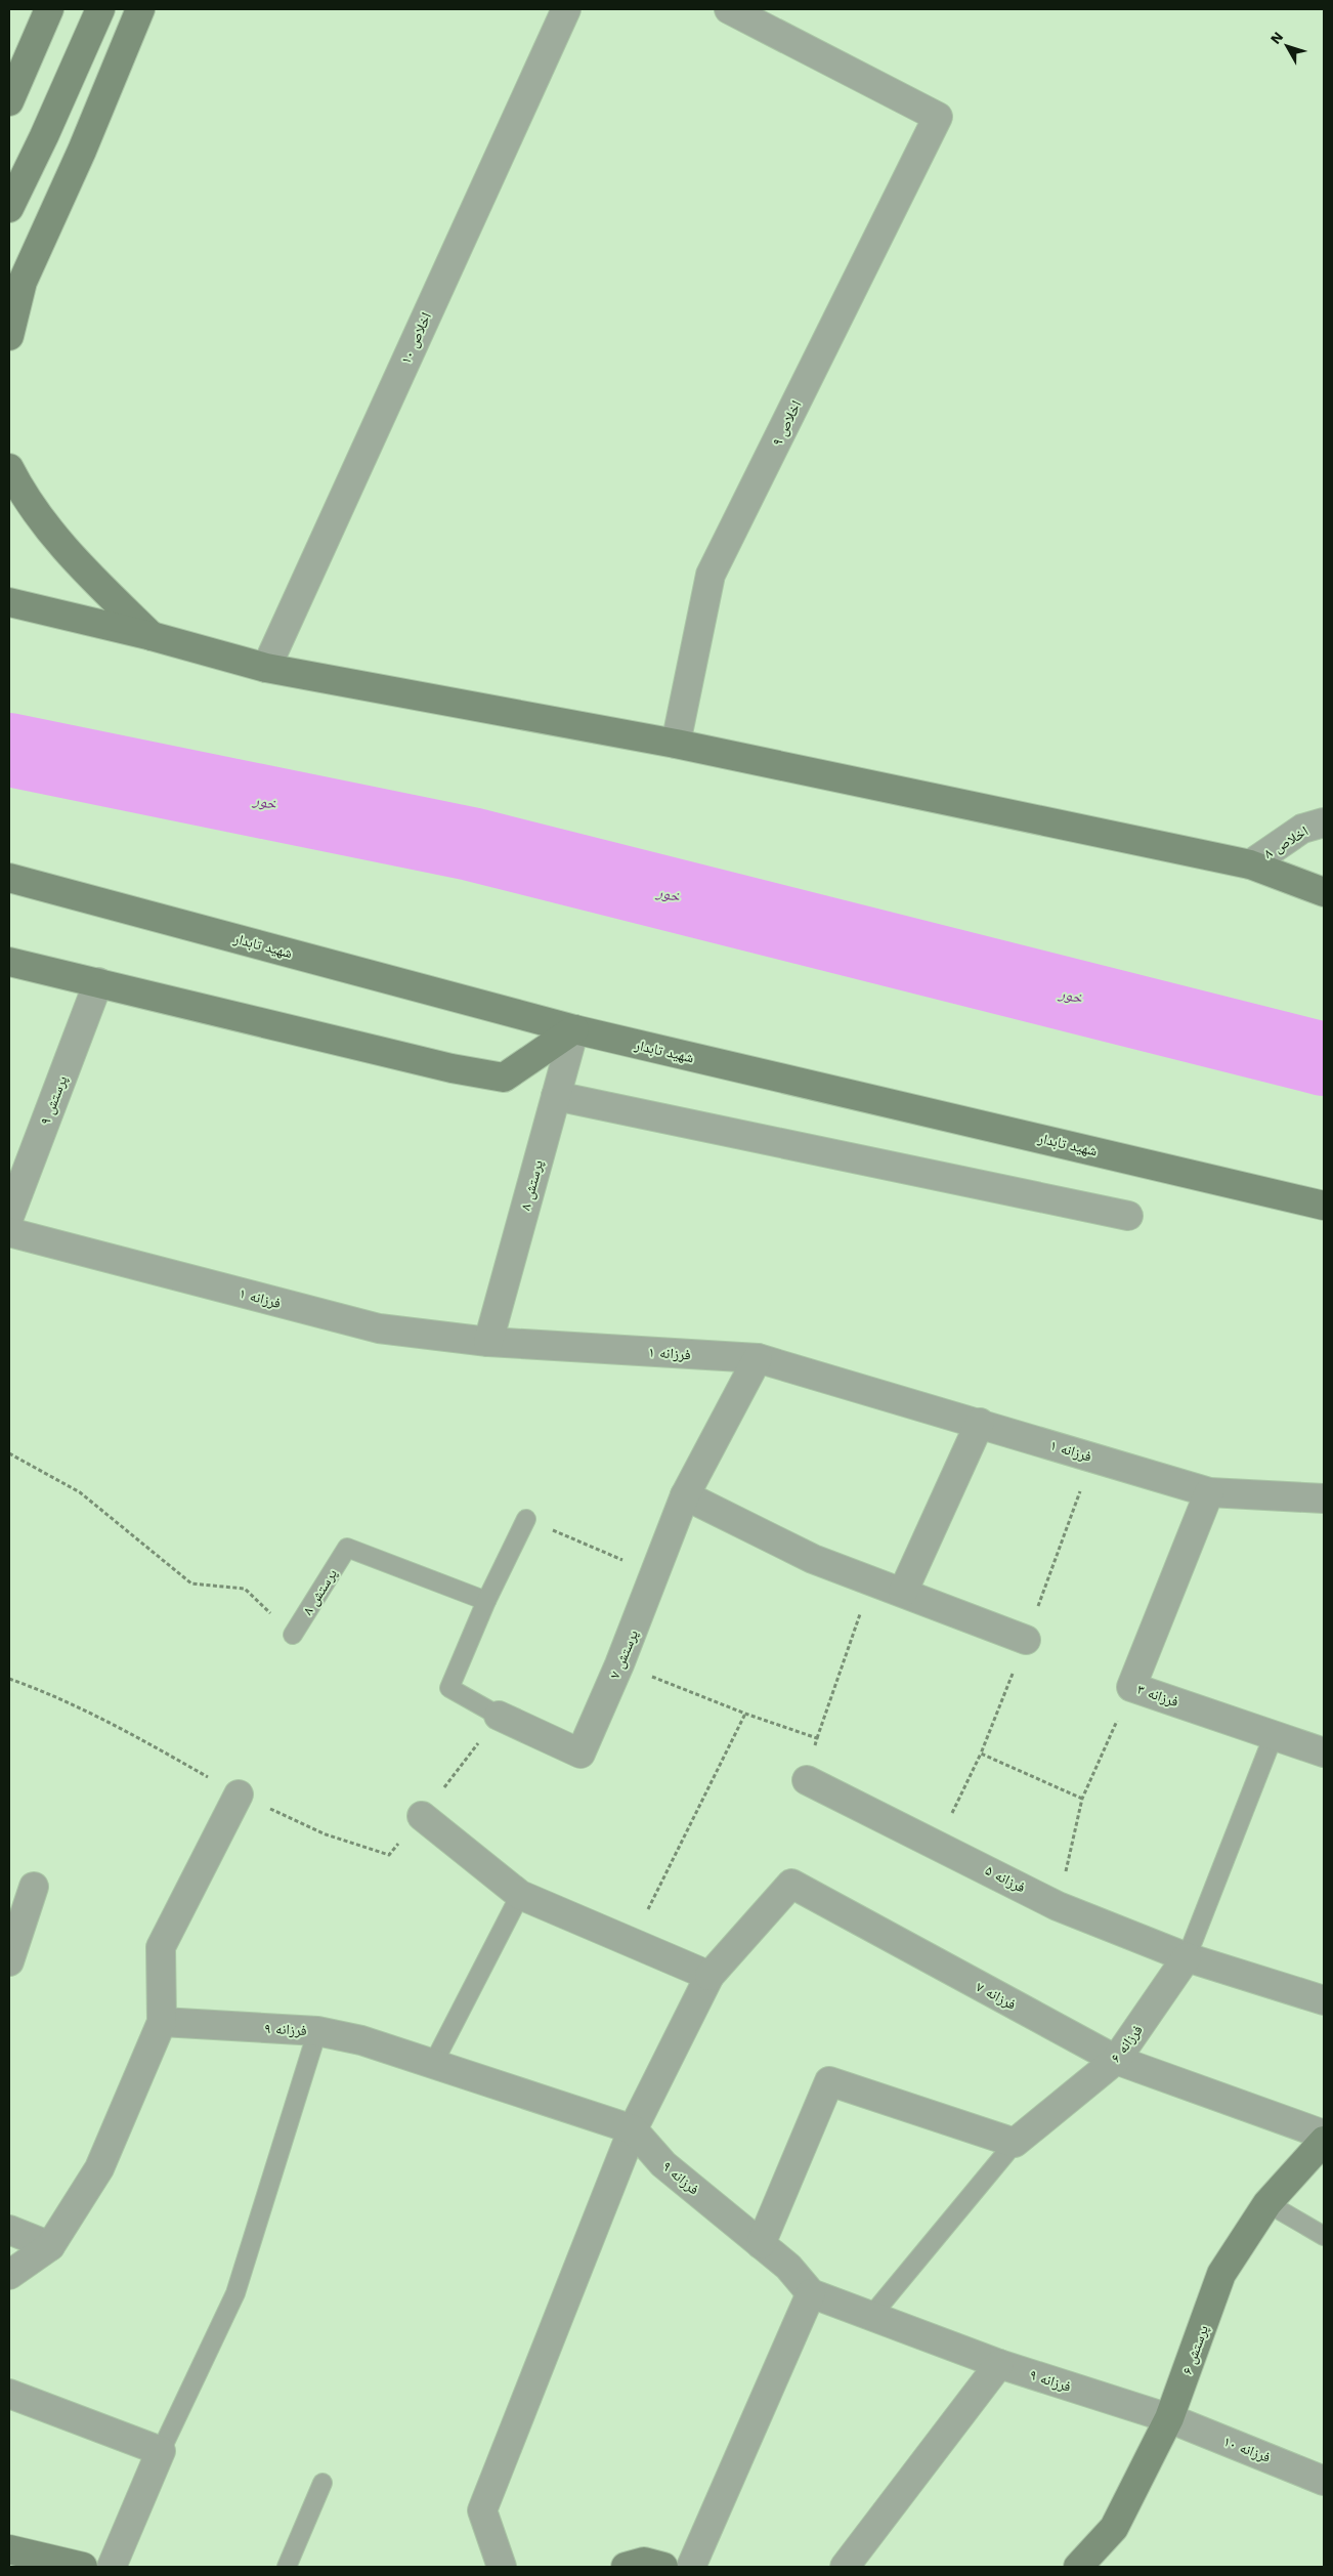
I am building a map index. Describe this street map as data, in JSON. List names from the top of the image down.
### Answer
{
  "streets": {
    "street": [
      "اخلاص ۱۰",
      "اخلاص ۹",
      "اخلاص ۸",
      "شهید تابدار",
      "پرستش ۹",
      "پرستش ۸",
      "فرزانه ۱",
      "پرستش ۷",
      "فرزانه ۳",
      "فرزانه ۵",
      "فرزانه ۷",
      "فرزانه ۹",
      "فرزانه ۶",
      "پرستش ۶",
      "فرزانه ۱۰"
    ]
  },
  "crossings": [
    ["شهید تابدار", "پرستش ۸"],
    ["پرستش ۸", "فرزانه ۱"],
    ["فرزانه ۱", "پرستش ۷"],
    ["فرزانه ۱", "فرزانه ۳"],
    ["فرزانه ۳", "فرزانه ۶"],
    ["فرزانه ۵", "فرزانه ۶"],
    ["فرزانه ۷", "فرزانه ۶"],
    ["فرزانه ۹", "فرزانه ۶"],
    ["فرزانه ۹", "پرستش ۶"],
    ["فرزانه ۹", "فرزانه ۱۰"],
    ["پرستش ۶", "فرزانه ۱۰"]
  ],
  "water": ["خور"],
  "north": "top left"
}
